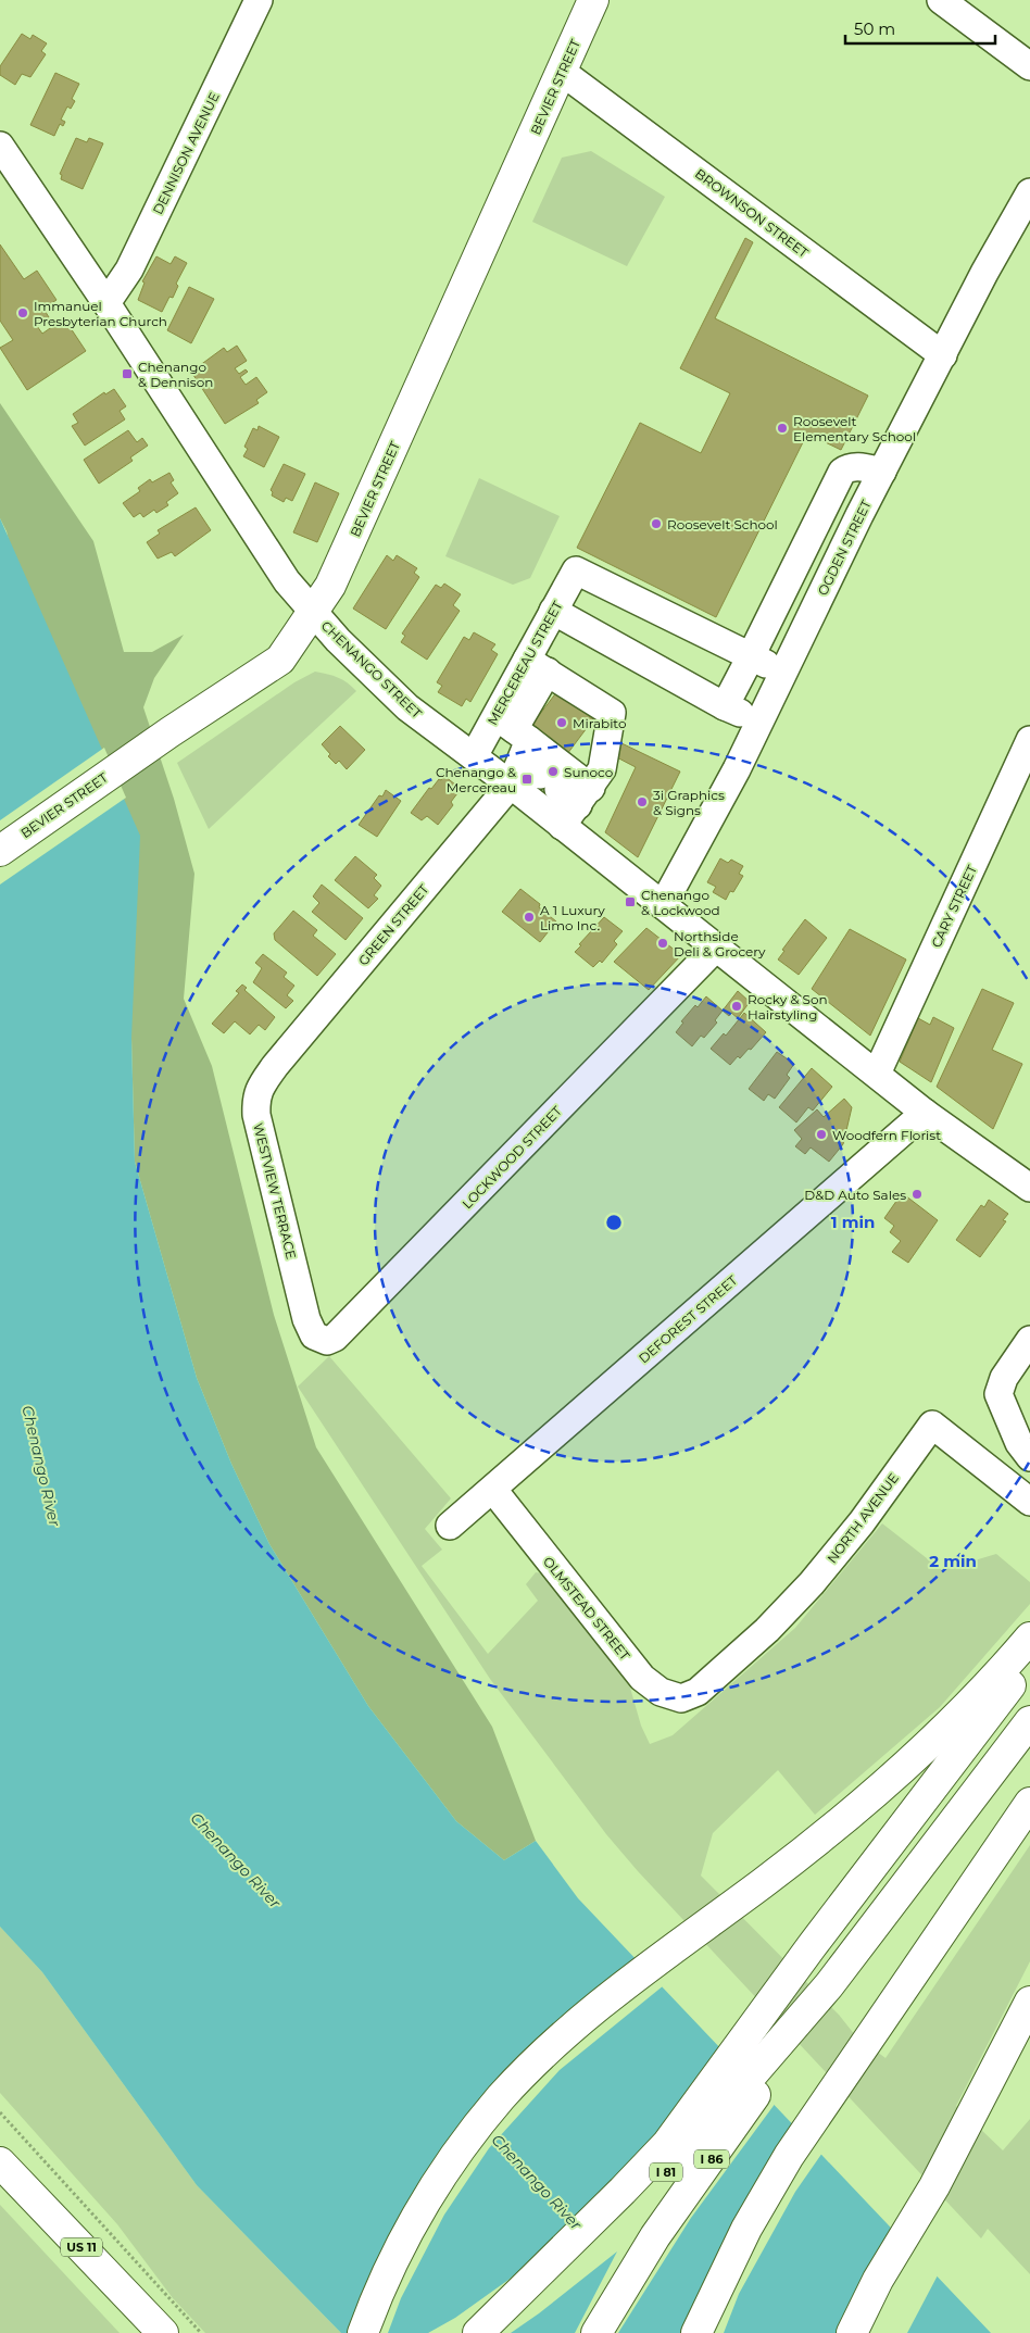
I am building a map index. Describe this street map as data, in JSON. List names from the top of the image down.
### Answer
{
  "streets": {
    "main road": [
      "BEVIER STREET",
      "I 86",
      "I 81",
      "US 11"
    ],
    "street": [
      "DENNISON AVENUE",
      "BROWNSON STREET",
      "OGDEN STREET",
      "MERCEREAU STREET",
      "CHENANGO STREET",
      "CARY STREET",
      "GREEN STREET",
      "LOCKWOOD STREET",
      "WESTVIEW TERRACE",
      "DEFOREST STREET",
      "NORTH AVENUE",
      "OLMSTEAD STREET"
    ]
  },
  "crossings": [
    ["BEVIER STREET", "BROWNSON STREET"],
    ["BEVIER STREET", "CHENANGO STREET"],
    ["DENNISON AVENUE", "CHENANGO STREET"],
    ["BROWNSON STREET", "OGDEN STREET"],
    ["OGDEN STREET", "CHENANGO STREET"],
    ["MERCEREAU STREET", "CHENANGO STREET"],
    ["MERCEREAU STREET", "GREEN STREET"],
    ["CHENANGO STREET", "CARY STREET"],
    ["CHENANGO STREET", "GREEN STREET"],
    ["CHENANGO STREET", "LOCKWOOD STREET"],
    ["CHENANGO STREET", "DEFOREST STREET"],
    ["GREEN STREET", "WESTVIEW TERRACE"],
    ["LOCKWOOD STREET", "WESTVIEW TERRACE"],
    ["DEFOREST STREET", "OLMSTEAD STREET"],
    ["NORTH AVENUE", "OLMSTEAD STREET"],
    ["I 86", "I 81"]
  ],
  "water": ["Chenango River"],
  "places": {
    "other": [
      "Immanuel Presbyterian Church",
      "Roosevelt Elementary School",
      "Roosevelt School",
      "Mirabito",
      "Sunoco",
      "3i Graphics & Signs",
      "A 1 Luxury Limo Inc.",
      "Northside Deli & Grocery",
      "Rocky & Son Hairstyling",
      "Woodfern Florist",
      "D&D Auto Sales"
    ],
    "transit": ["Chenango & Dennison", "Chenango & Mercereau", "Chenango & Lockwood"]
  },
  "scale_bar": "50 m",
  "rings": ["1 min", "2 min"]
}
